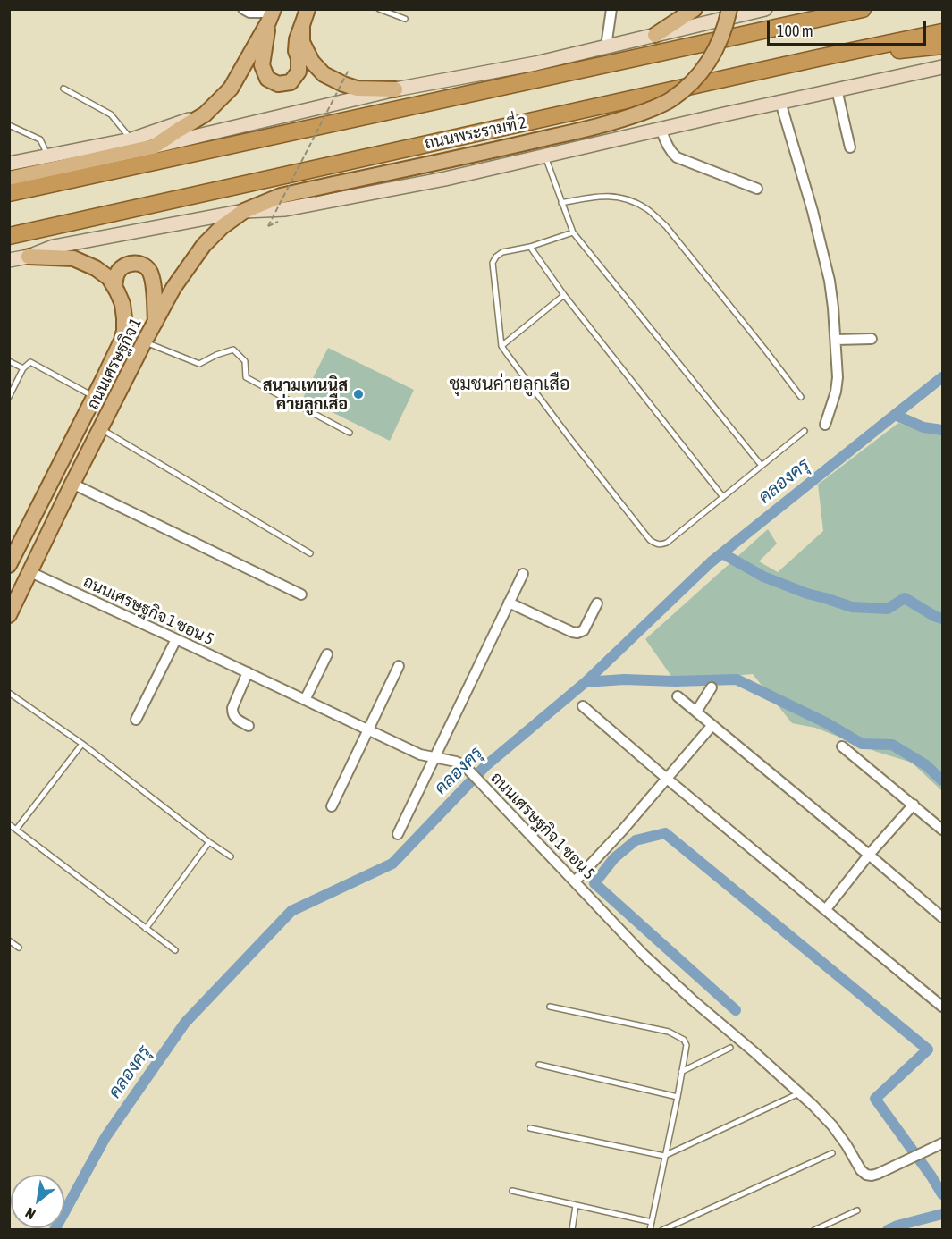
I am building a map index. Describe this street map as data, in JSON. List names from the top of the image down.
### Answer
{
  "streets": {
    "highway": ["ถนนพระรามที่ 2"],
    "main road": ["ถนนเศรษฐกิจ 1"],
    "street": ["ถนนเศรษฐกิจ 1 ซอน 5"]
  },
  "crossings": [
    ["ถนนเศรษฐกิจ 1", "ถนนเศรษฐกิจ 1 ซอน 5"]
  ],
  "districts": ["ชุมชนค่ายลูกเสือ"],
  "water": ["คลองครุ"],
  "places": ["สนามเทนนิส ค่ายลูกเสือ"],
  "scale_bar": "100 m",
  "north": "bottom left"
}
